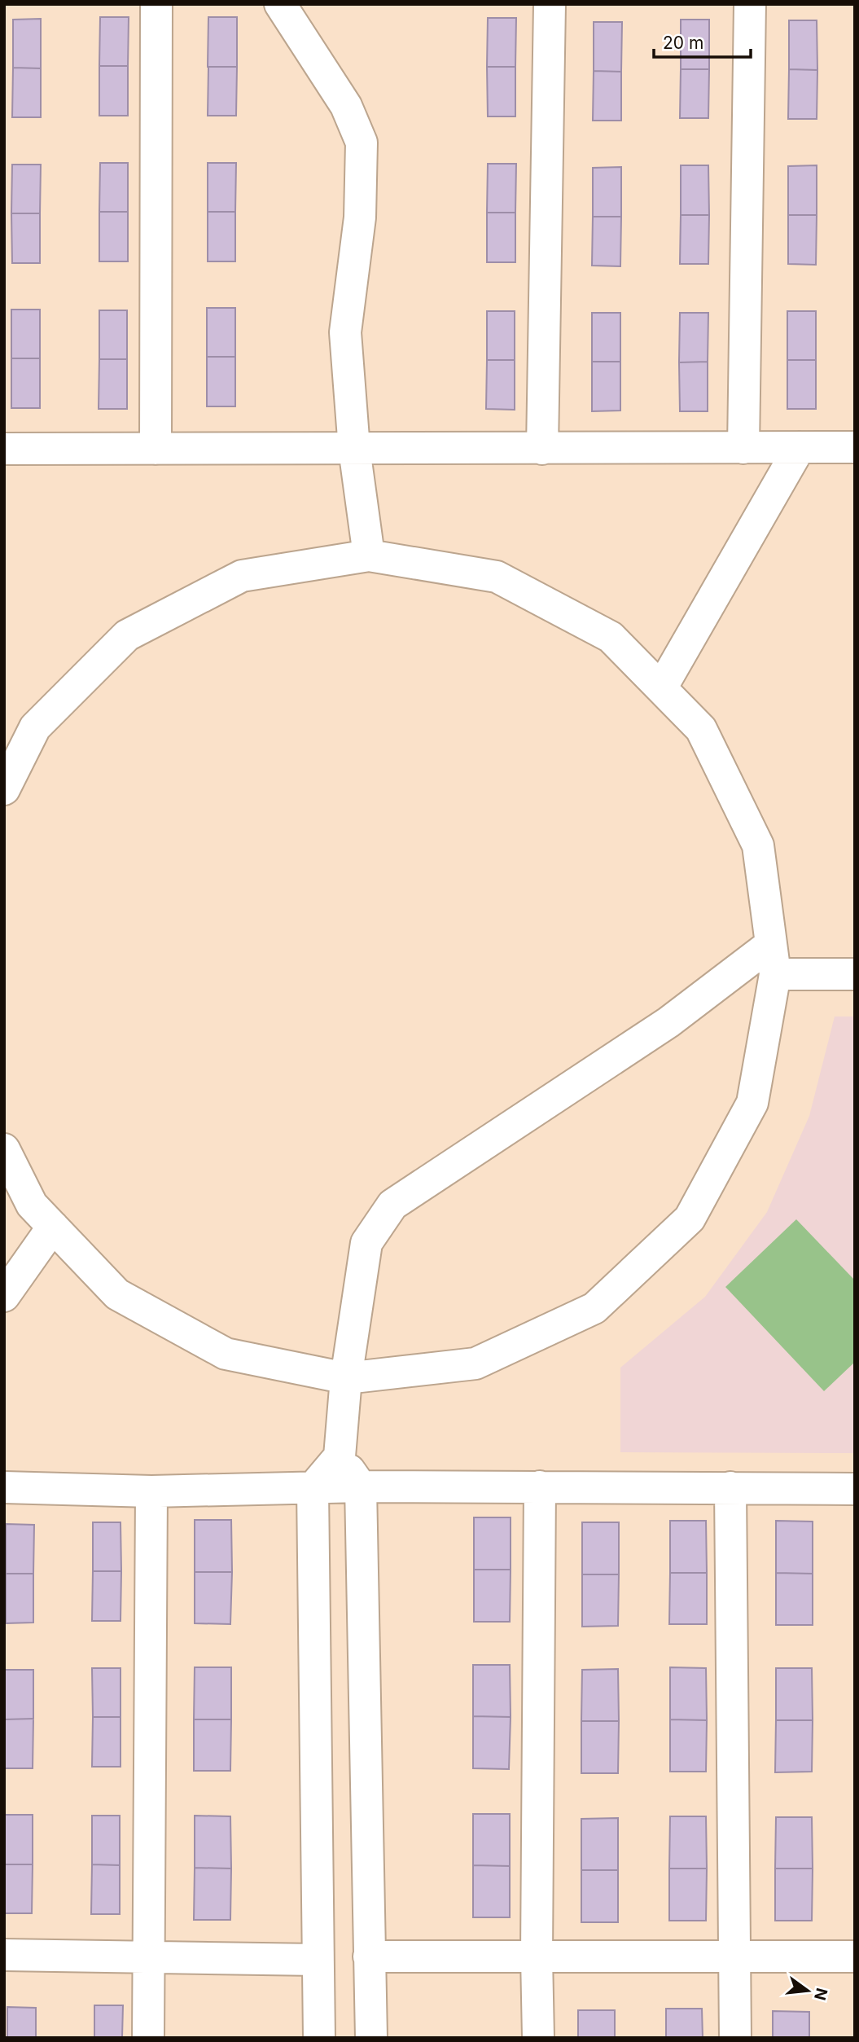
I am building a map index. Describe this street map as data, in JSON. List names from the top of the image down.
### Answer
{
  "scale_bar": "20 m",
  "north": "right"
}
